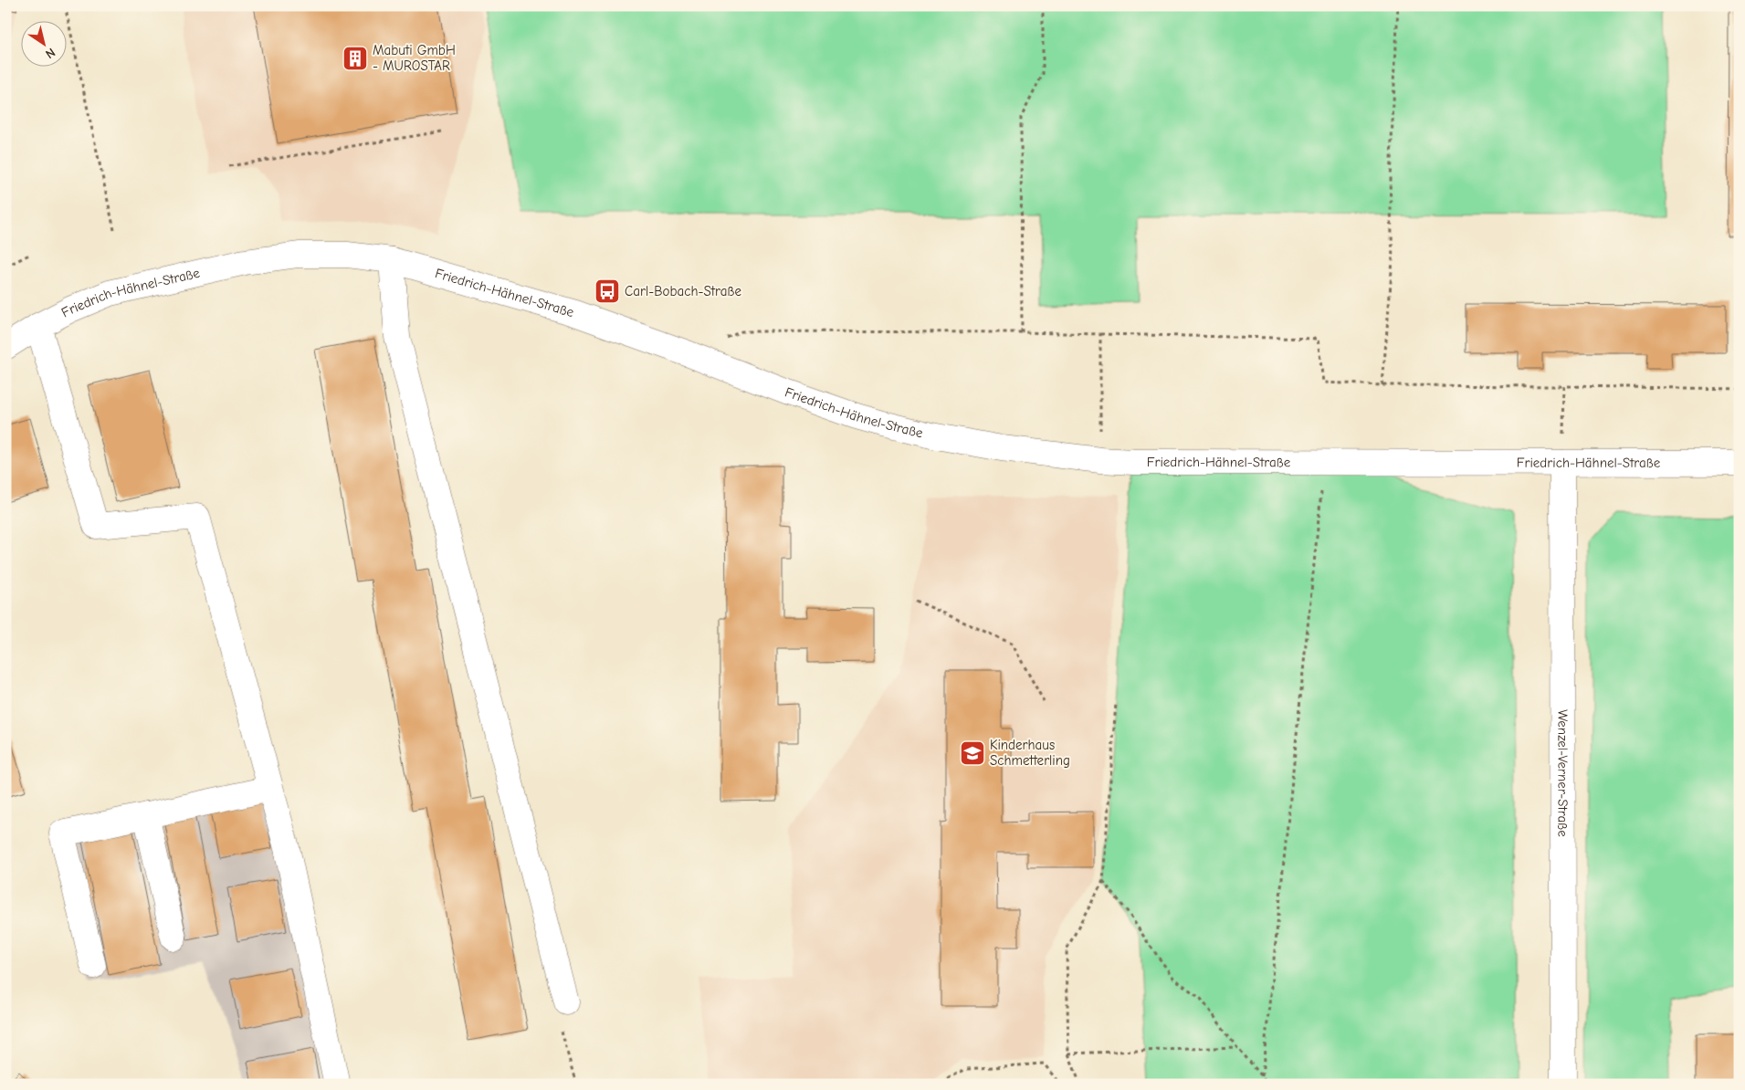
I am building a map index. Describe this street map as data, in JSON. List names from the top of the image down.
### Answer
{
  "streets": {
    "street": ["Friedrich-Hähnel-Straße", "Wenzel-Verner-Straße"]
  },
  "crossings": [
    ["Friedrich-Hähnel-Straße", "Wenzel-Verner-Straße"]
  ],
  "places": {
    "building": ["Mabuti GmbH - MUROSTAR"],
    "bus stop": ["Carl-Bobach-Straße"],
    "school or university": ["Kinderhaus Schmetterling"]
  },
  "north": "bottom right"
}
